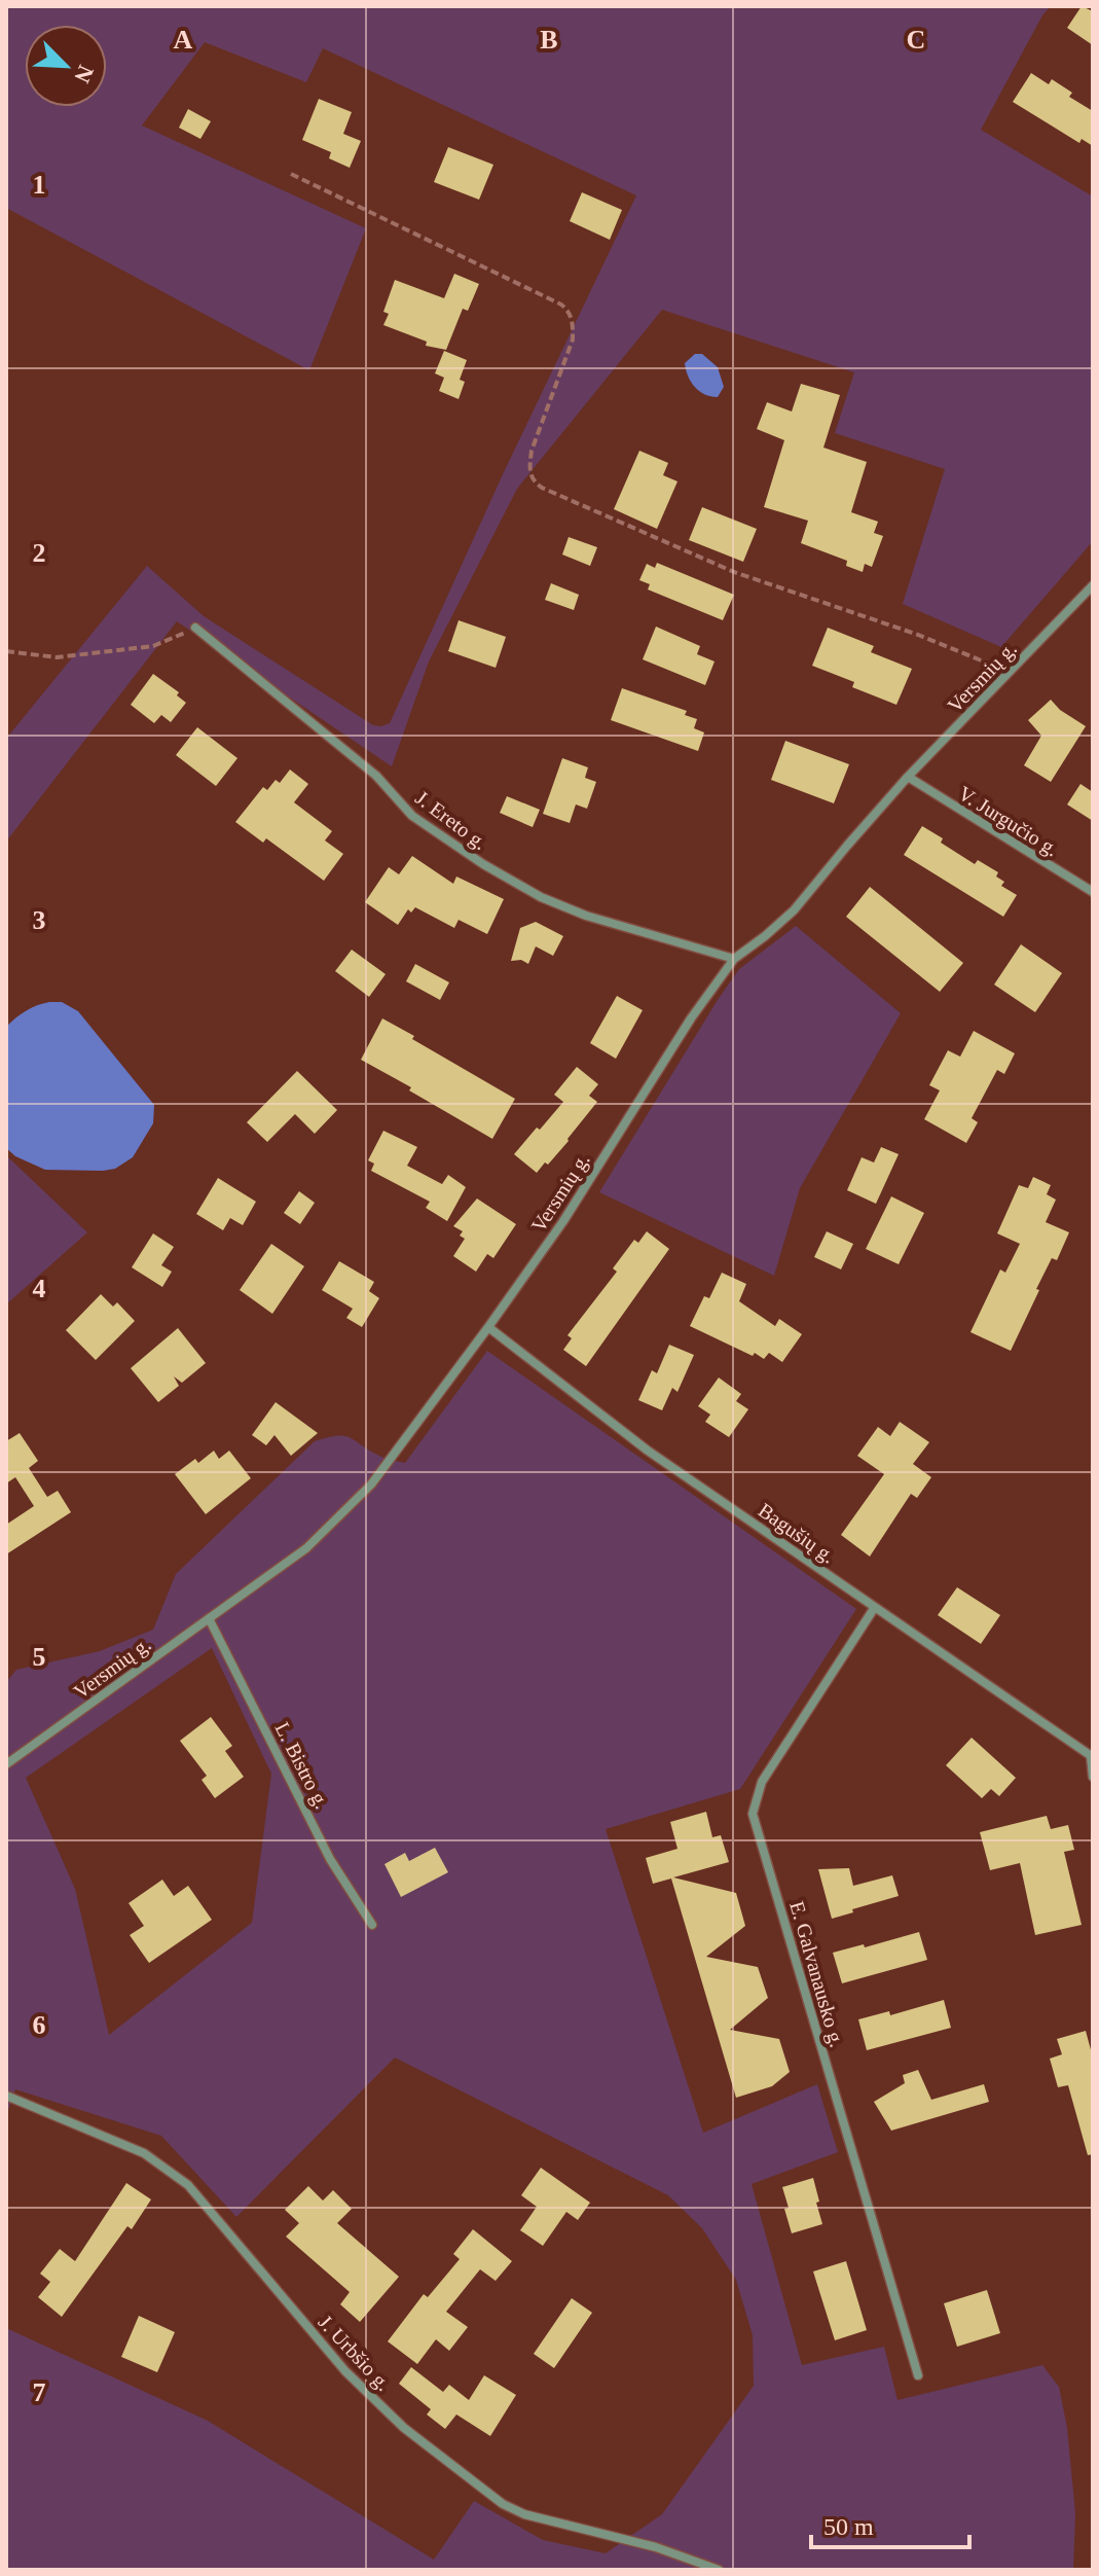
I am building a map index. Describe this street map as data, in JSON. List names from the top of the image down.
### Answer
{
  "streets": {
    "street": [
      "Versmių g.",
      "J. Ereto g.",
      "V. Jurgučio g.",
      "Bagušių g.",
      "L. Bistro g.",
      "E. Galvanausko g.",
      "J. Urbšio g."
    ]
  },
  "crossings": [
    ["Versmių g.", "J. Ereto g."],
    ["Versmių g.", "V. Jurgučio g."],
    ["Versmių g.", "Bagušių g."],
    ["Versmių g.", "L. Bistro g."],
    ["Bagušių g.", "E. Galvanausko g."]
  ],
  "scale_bar": "50 m",
  "north": "bottom right",
  "grid": {
    "columns": ["A", "B", "C"],
    "rows": [
      "1",
      "2",
      "3",
      "4",
      "5",
      "6",
      "7"
    ]
  }
}
